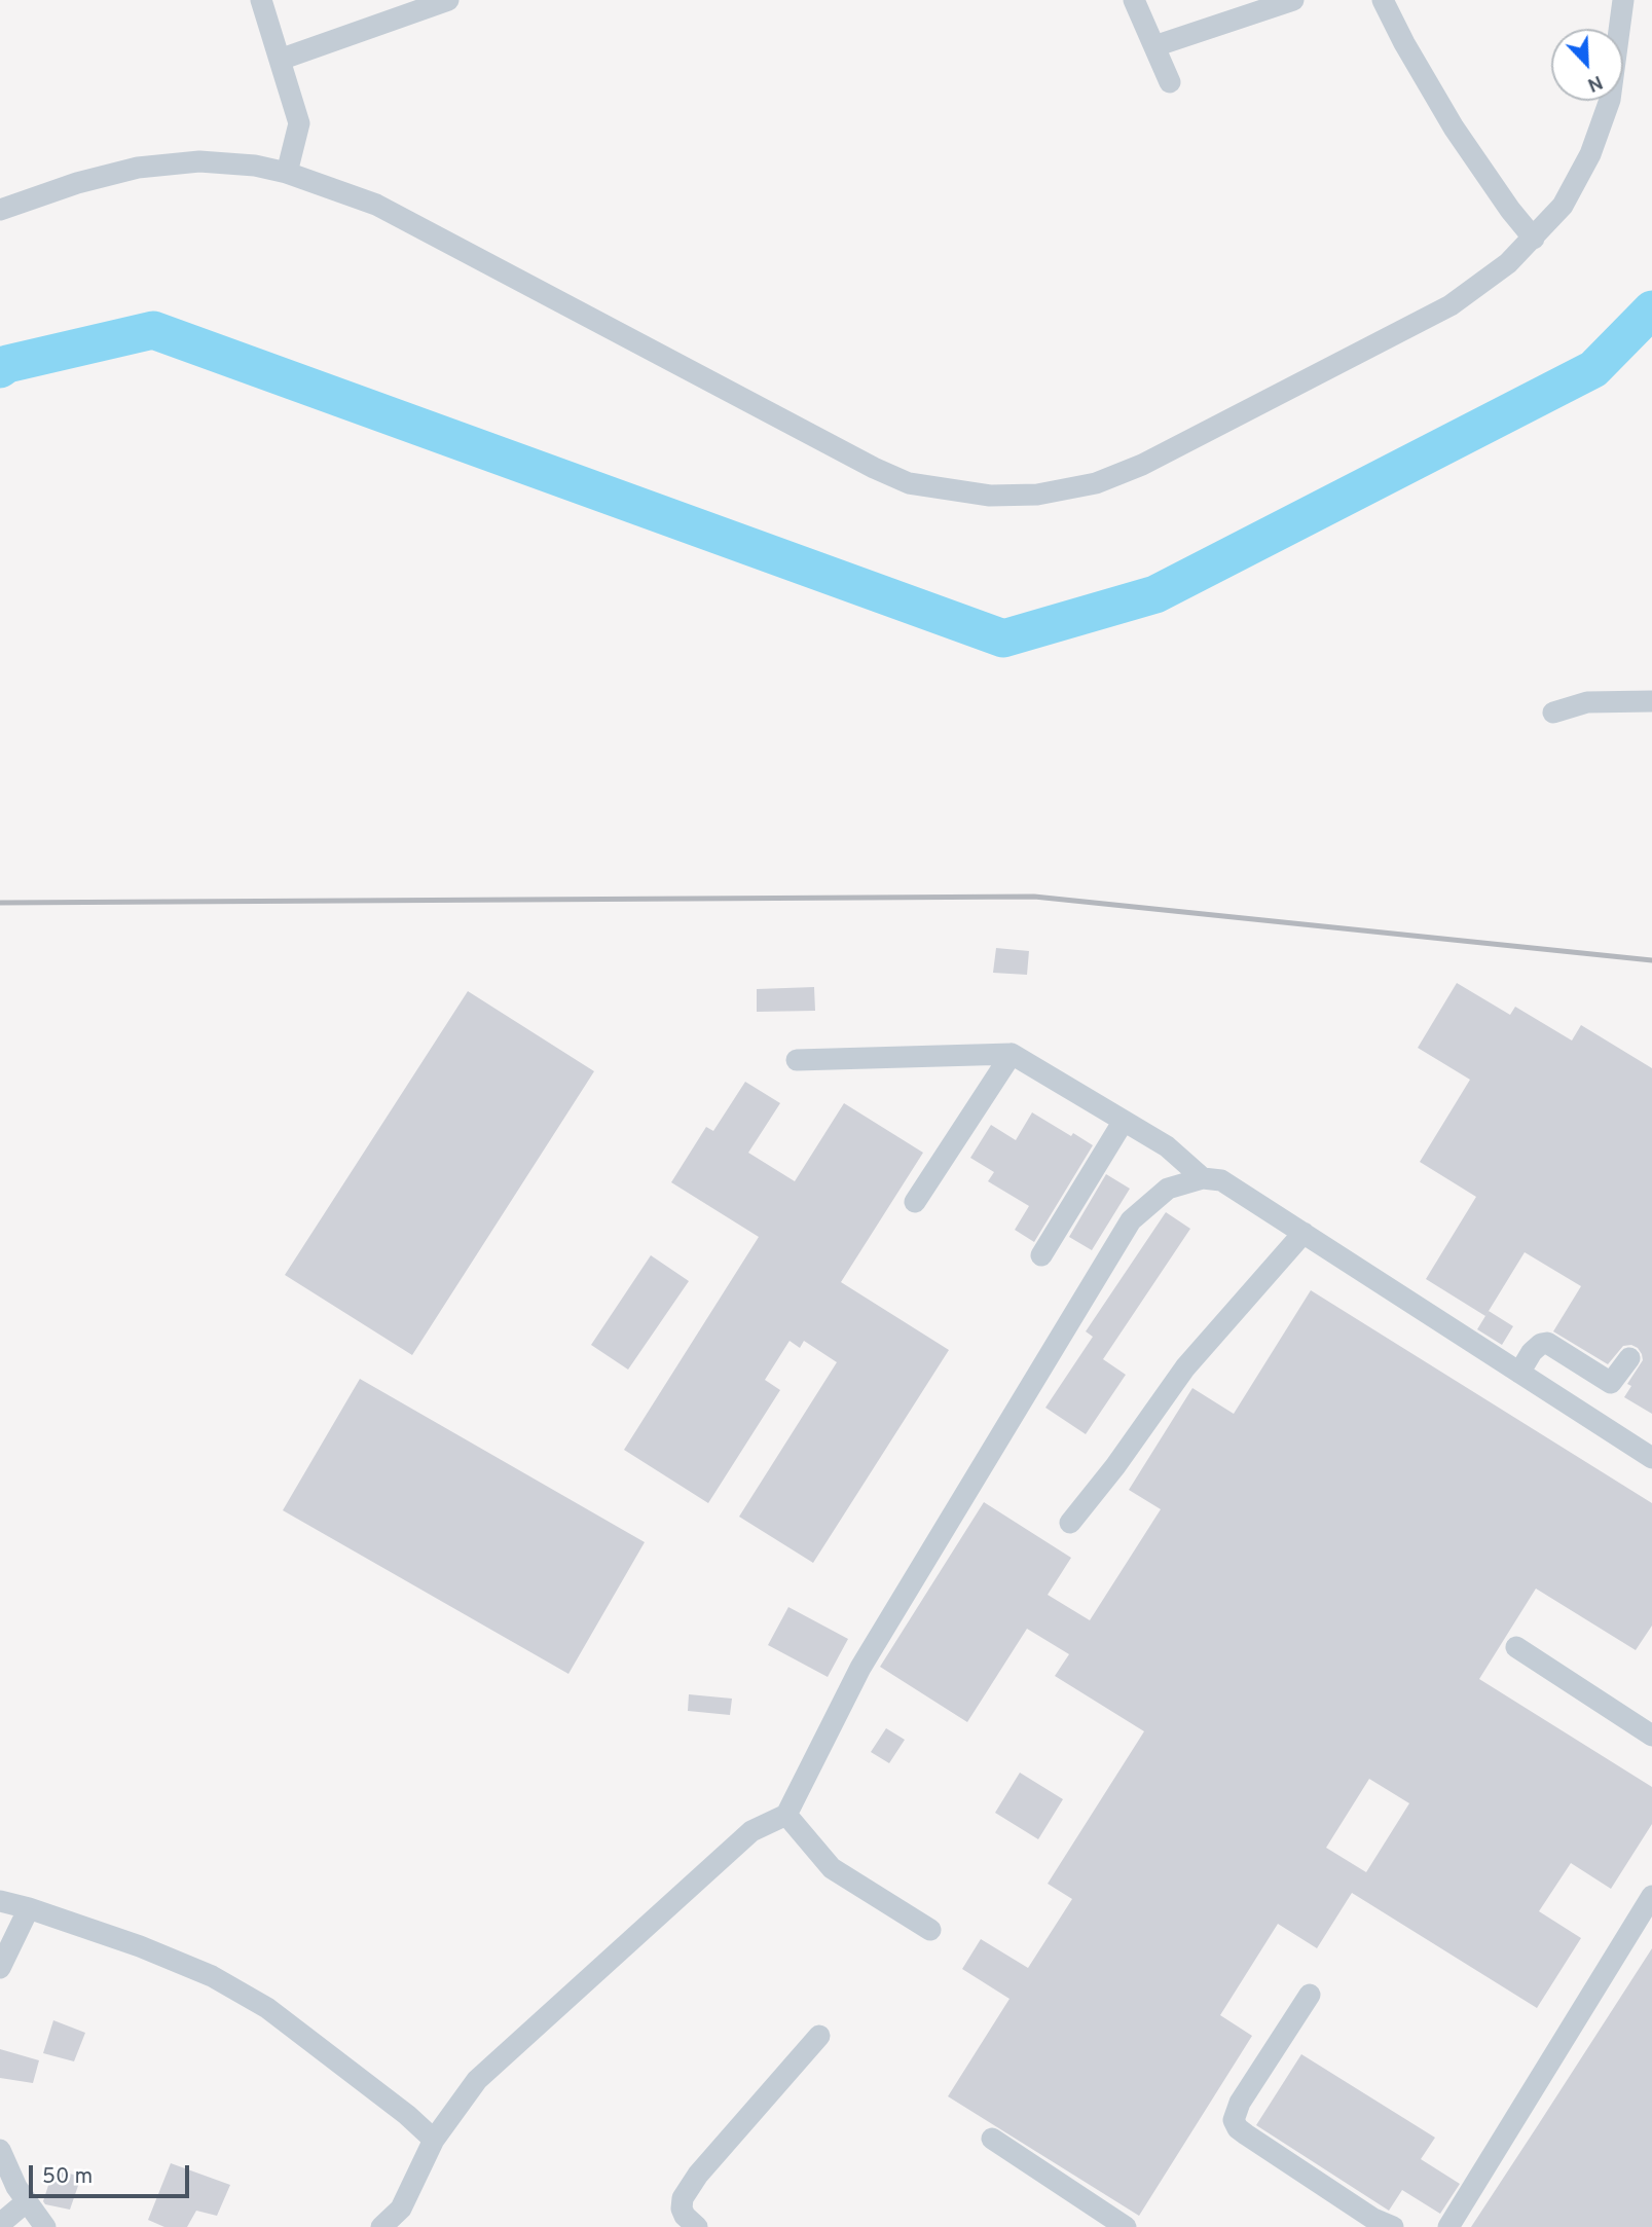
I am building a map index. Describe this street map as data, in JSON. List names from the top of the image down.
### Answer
{
  "scale_bar": "50 m",
  "north": "bottom right"
}
